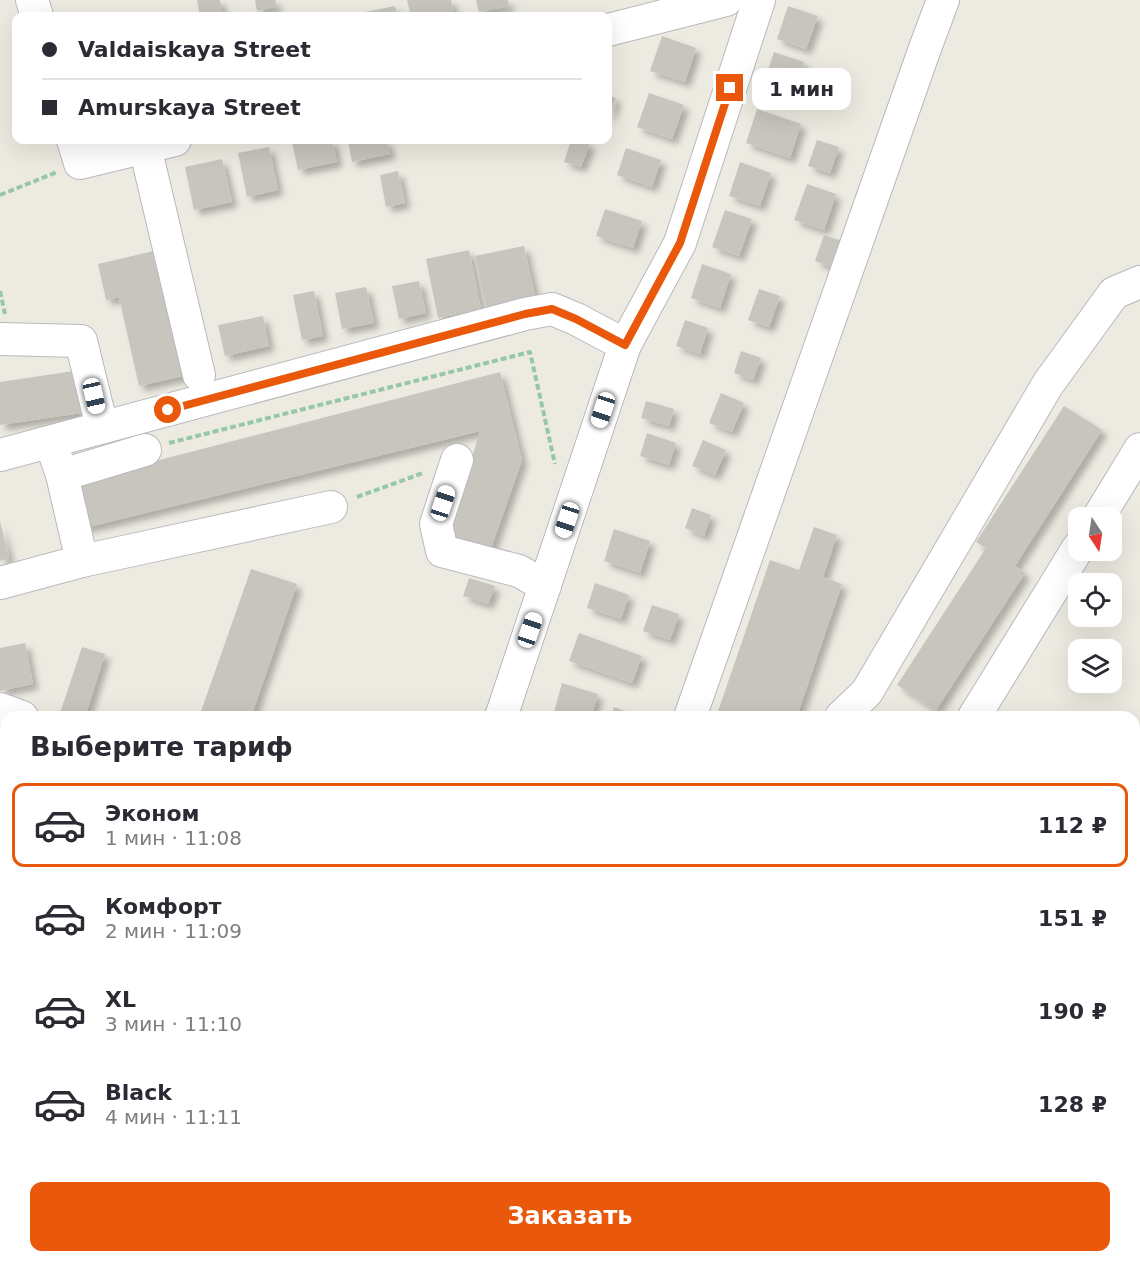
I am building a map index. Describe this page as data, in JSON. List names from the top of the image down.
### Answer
{
  "north": "bottom",
  "page": {
    "banner": ["Valdaiskaya Street", "Amurskaya Street"],
    "bubble": "1 мин",
    "heading": "Выберите тариф",
    "list": [
      {
        "name": "Эконом",
        "note": "1 мин · 11:08",
        "value": "112 ₽"
      },
      {
        "name": "Комфорт",
        "note": "2 мин · 11:09",
        "value": "151 ₽"
      },
      {
        "name": "XL",
        "note": "3 мин · 11:10",
        "value": "190 ₽"
      },
      {
        "name": "Black",
        "note": "4 мин · 11:11",
        "value": "128 ₽"
      }
    ],
    "buttons": "Заказать"
  }
}
